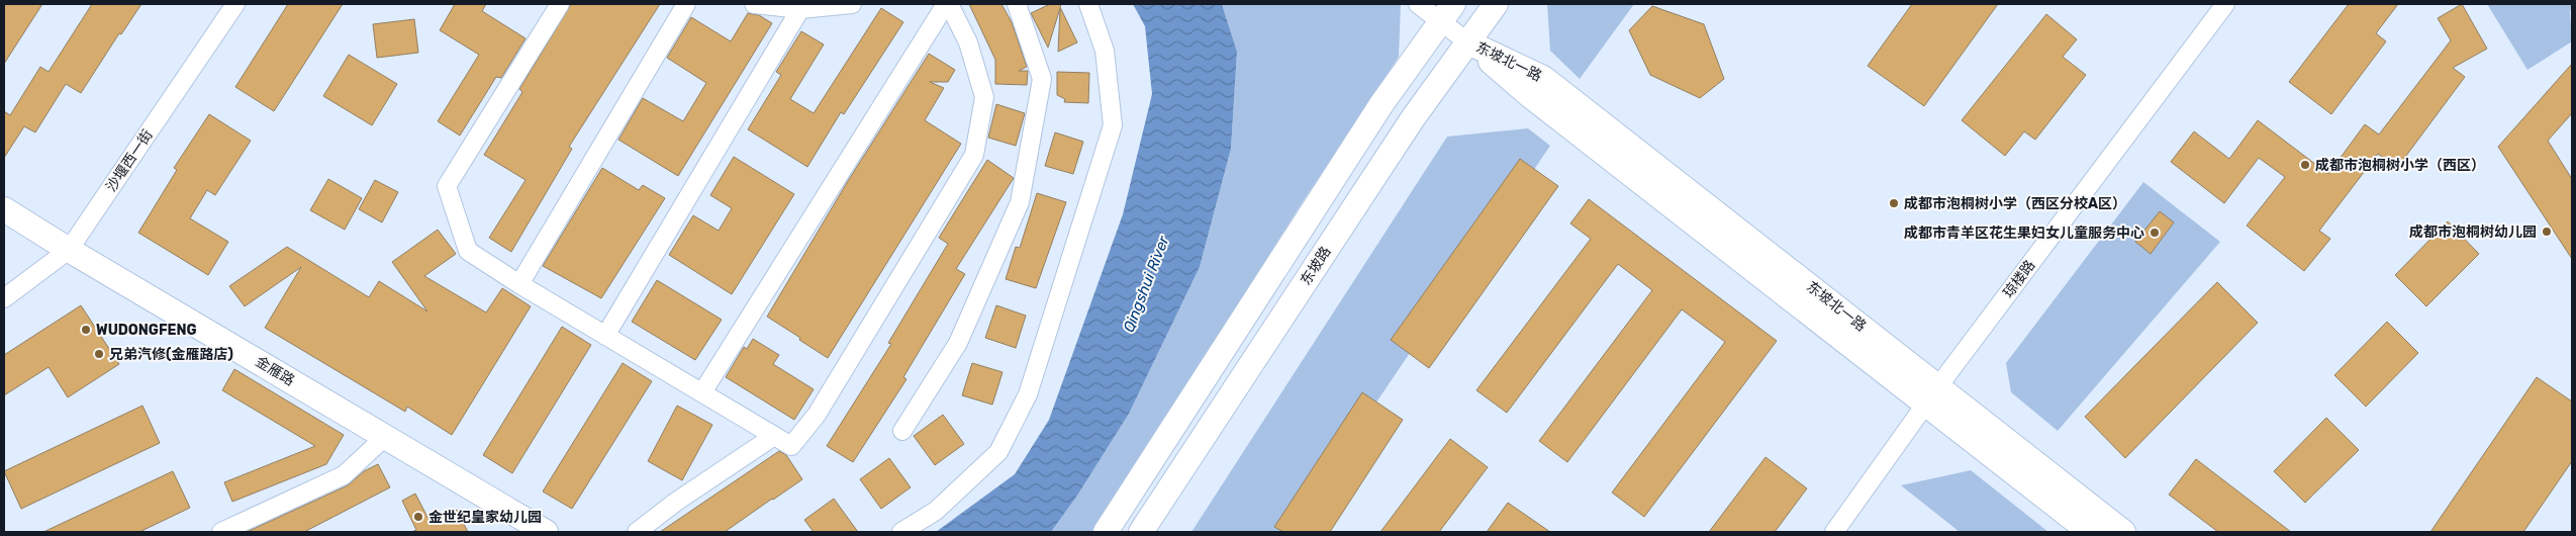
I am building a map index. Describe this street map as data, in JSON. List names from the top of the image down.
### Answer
{
  "streets": {
    "street": [
      "东坡北一路",
      "沙堰西一街",
      "东坡路",
      "琼楼路",
      "金雁路"
    ]
  },
  "crossings": [
    ["东坡北一路", "东坡路"],
    ["东坡北一路", "琼楼路"],
    ["沙堰西一街", "金雁路"]
  ],
  "water": ["Qingshui River"],
  "places": [
    "成都市泡桐树小学（西区）",
    "成都市泡桐树小学（西区分校A区）",
    "成都市泡桐树幼儿园",
    "成都市青羊区花生果妇女儿童服务中心",
    "WUDONGFENG",
    "兄弟汽修(金雁路店)",
    "金世纪皇家幼儿园"
  ]
}
